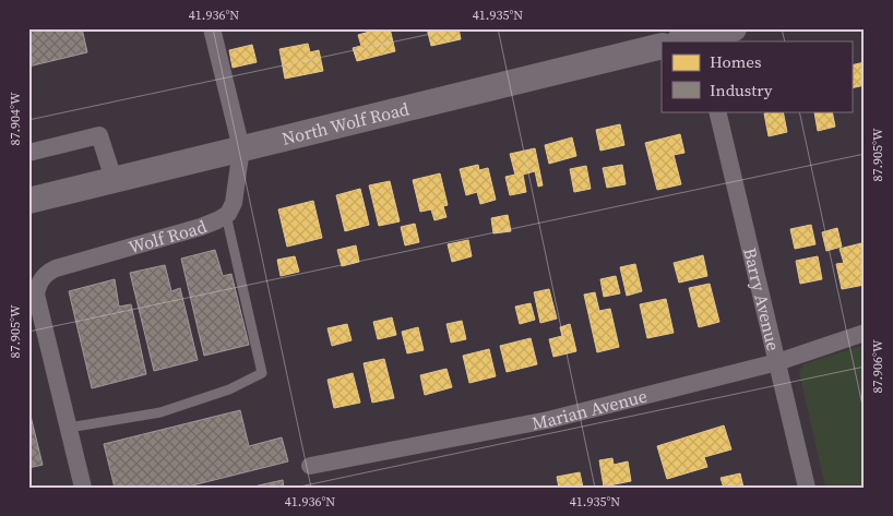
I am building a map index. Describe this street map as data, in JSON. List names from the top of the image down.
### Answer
{
  "streets": {
    "main road": ["North Wolf Road"],
    "street": ["Wolf Road", "Barry Avenue", "Marian Avenue"]
  },
  "crossings": [
    ["North Wolf Road", "Wolf Road"],
    ["Barry Avenue", "Marian Avenue"]
  ],
  "legend": ["Homes", "Industry"],
  "coordinates": [
    "41.936°N",
    "41.935°N",
    "87.904°W",
    "87.905°W",
    "87.906°W"
  ]
}
